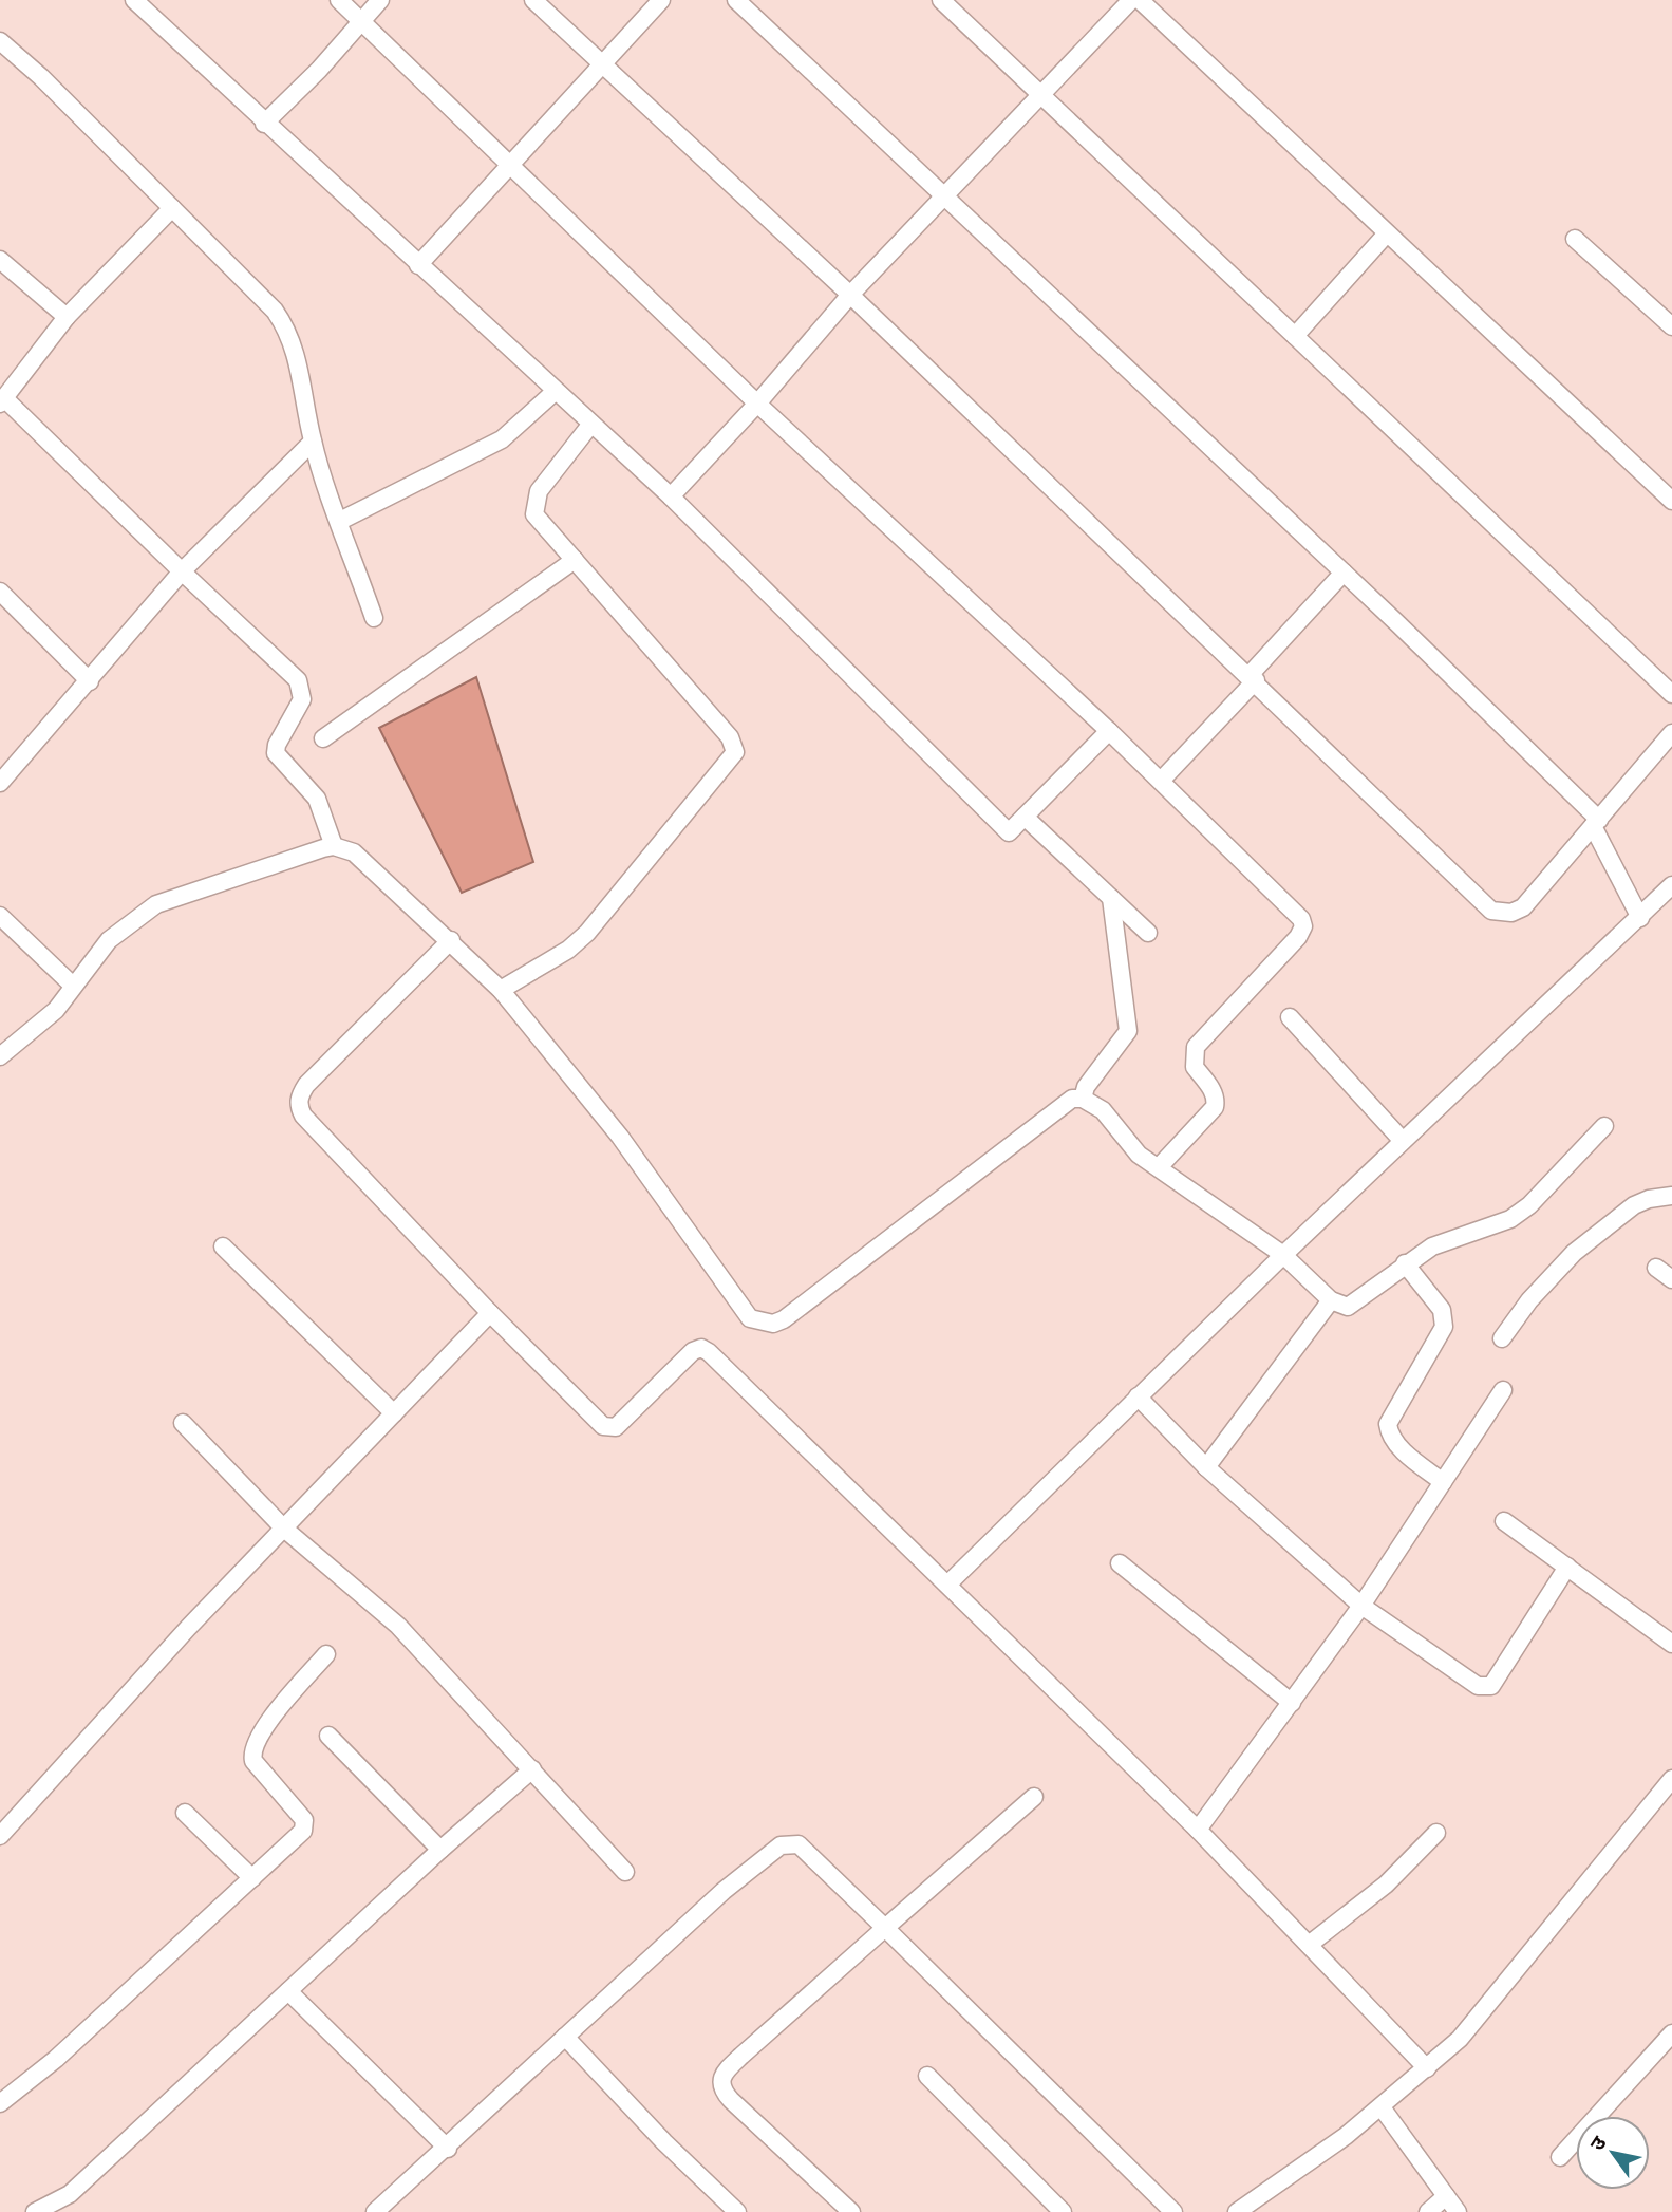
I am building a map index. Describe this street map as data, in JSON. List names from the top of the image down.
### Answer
{
  "north": "top left"
}
